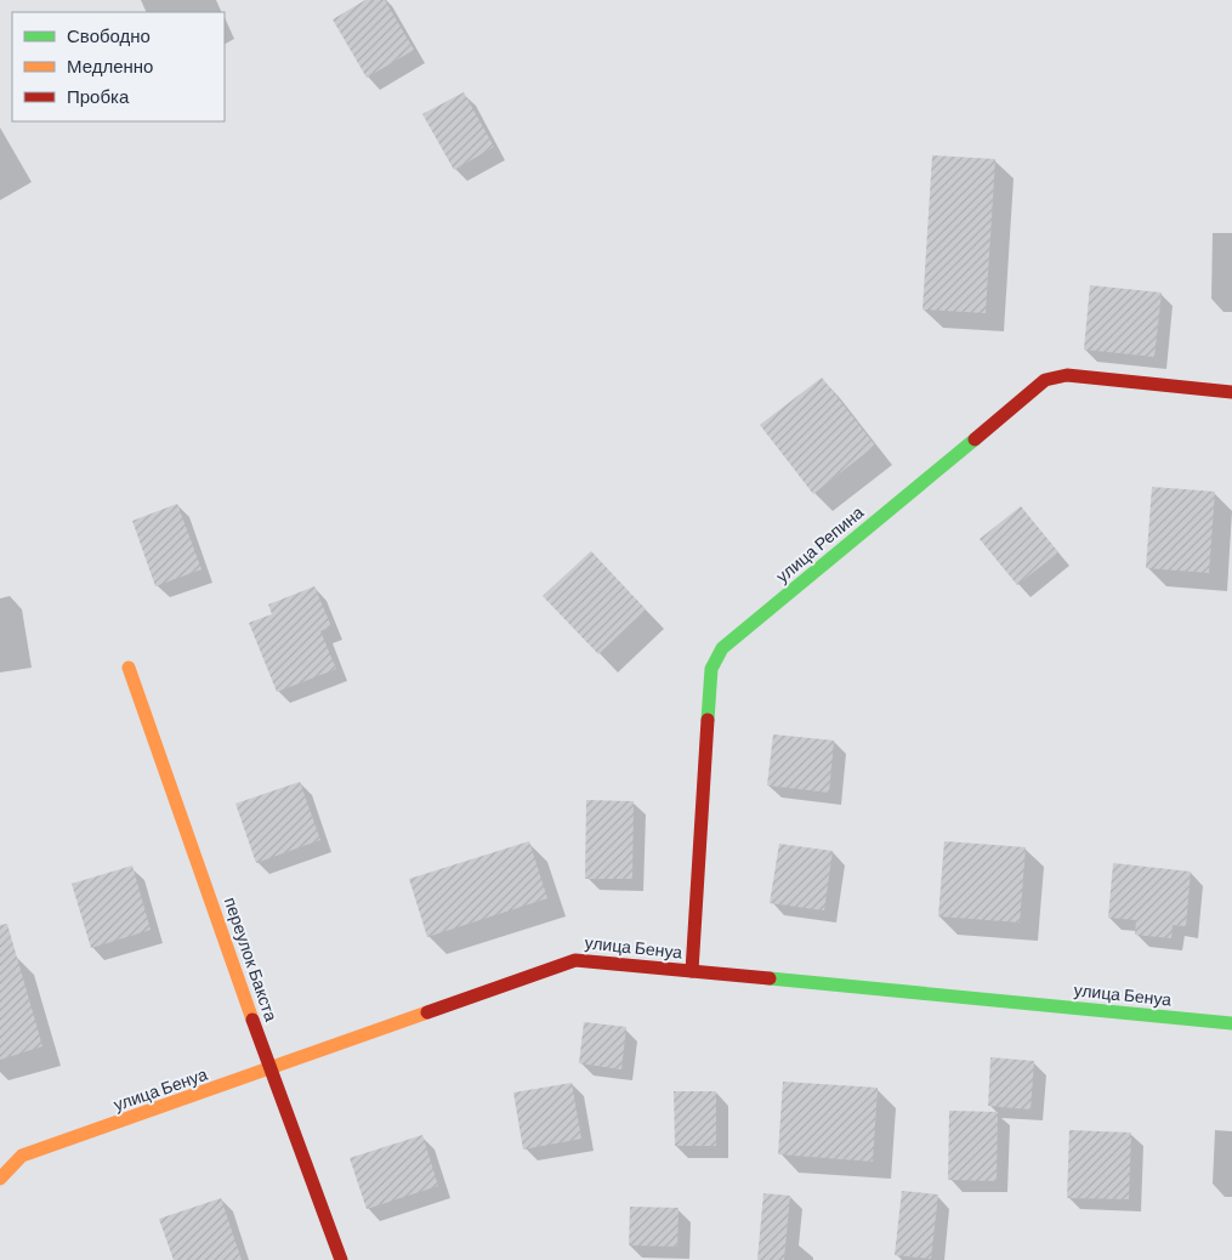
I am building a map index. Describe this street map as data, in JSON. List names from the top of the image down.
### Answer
{
  "streets": {
    "street": ["улица Репина", "улица Бенуа", "переулок Бакста"]
  },
  "crossings": [
    ["улица Репина", "улица Бенуа"],
    ["улица Бенуа", "переулок Бакста"]
  ],
  "legend": ["Свободно", "Медленно", "Пробка"]
}
